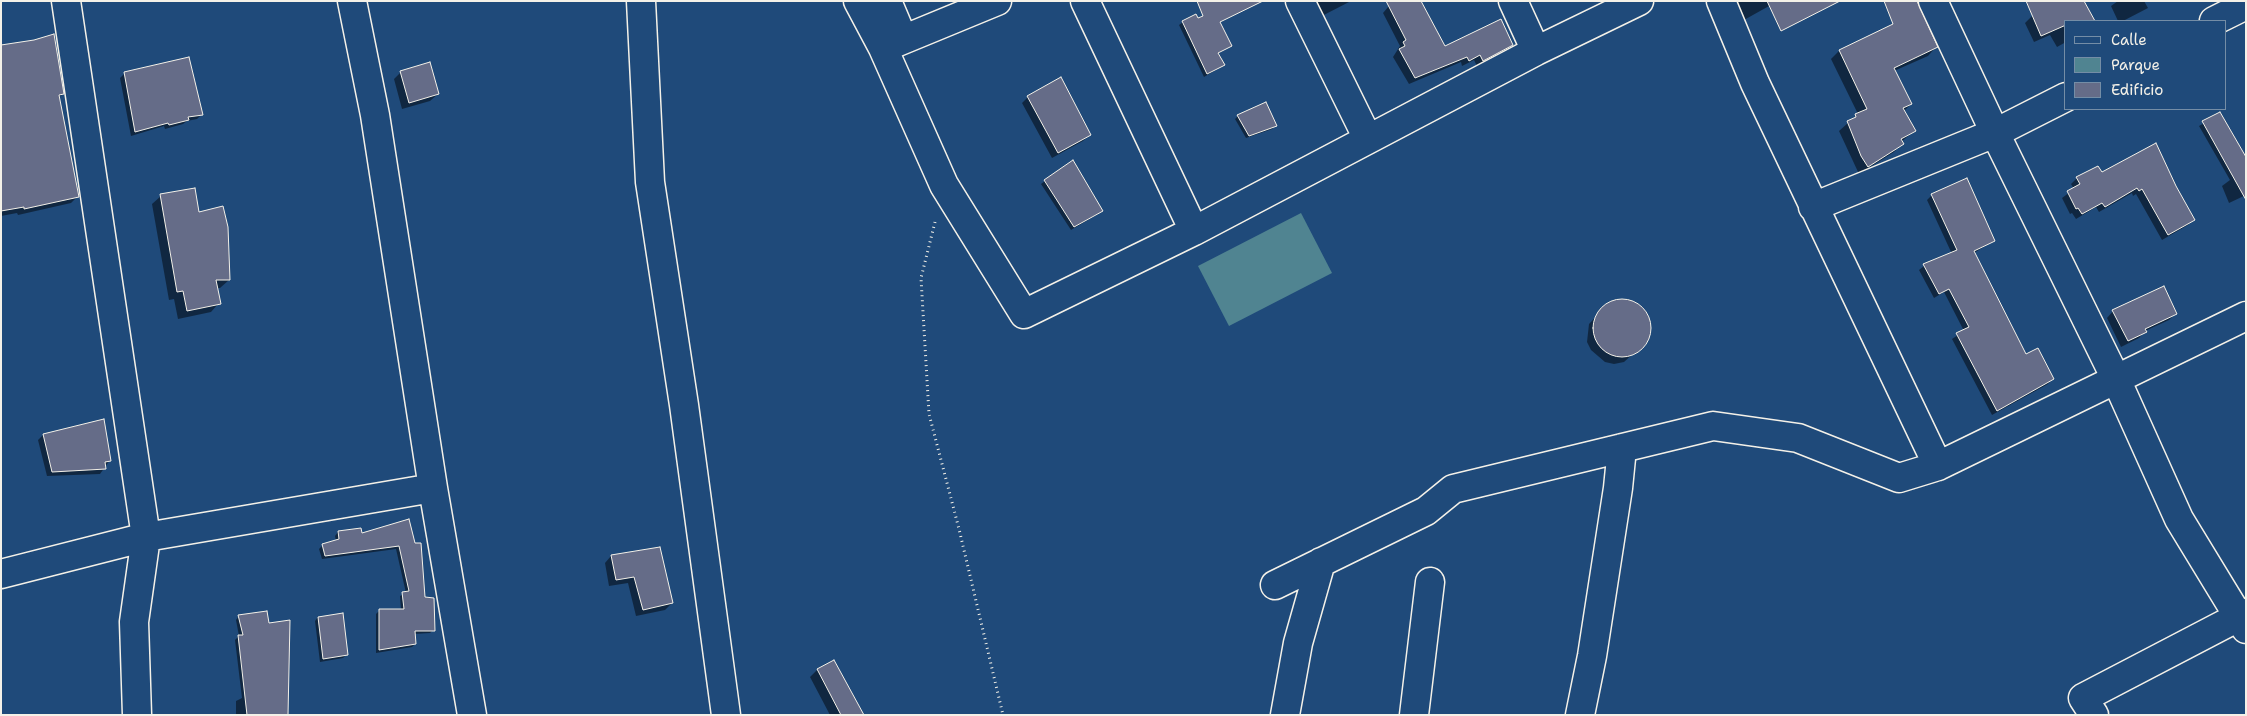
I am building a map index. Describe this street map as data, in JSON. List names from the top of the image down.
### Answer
{
  "legend": ["Calle", "Parque", "Edificio"]
}
